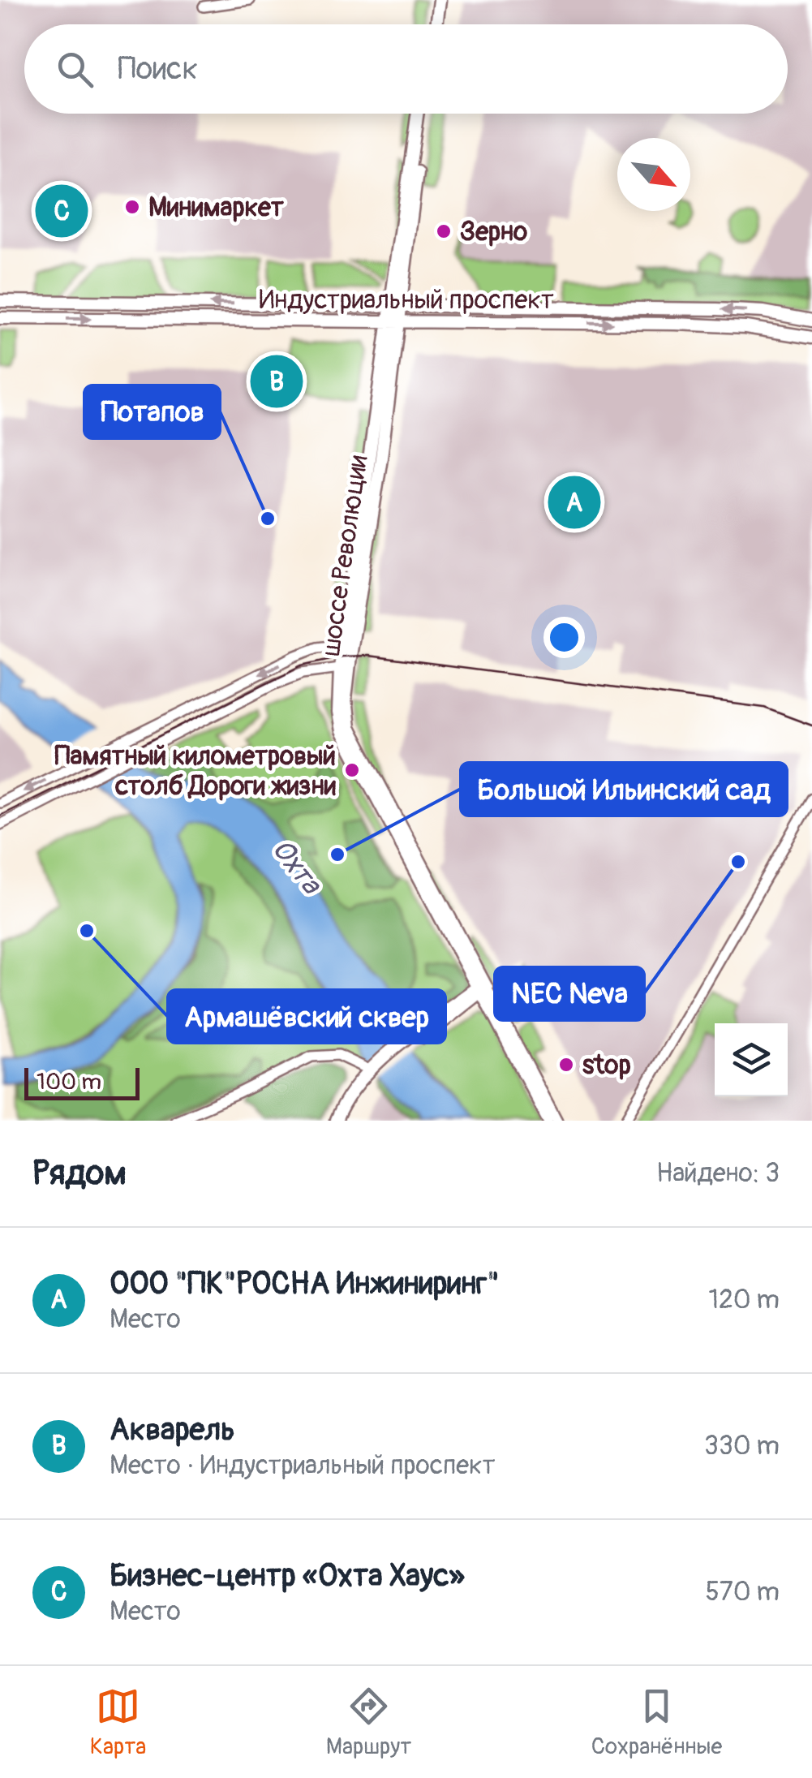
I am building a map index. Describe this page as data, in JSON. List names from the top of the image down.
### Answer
{
  "streets": {
    "main road": ["Индустриальный проспект", "шоссе Революции"]
  },
  "crossings": [
    ["Индустриальный проспект", "шоссе Революции"]
  ],
  "water": ["Охта"],
  "places": [
    "Минимаркет",
    "Зерно",
    "Потапов",
    "Памятный километровый столб Дороги жизни",
    "Большой Ильинский сад",
    "NEC Neva",
    "Армашёвский сквер",
    "stop"
  ],
  "scale_bar": "100 m",
  "north": "bottom right",
  "page": {
    "search": "Поиск",
    "pins": ["C", "B", "A"],
    "scale": "100 m",
    "heading": ["Рядом", "Найдено: 3"],
    "list": [
      {
        "mark": "A",
        "name": "ООО \"ПК\"РОСНА Инжиниринг\"",
        "note": "Место",
        "value": "120 m"
      },
      {
        "mark": "B",
        "name": "Акварель",
        "note": "Место · Индустриальный проспект",
        "value": "330 m"
      },
      {
        "mark": "C",
        "name": "Бизнес-центр «Охта Хаус»",
        "note": "Место",
        "value": "570 m"
      }
    ],
    "nav": ["Карта", "Маршрут", "Сохранённые"]
  }
}
